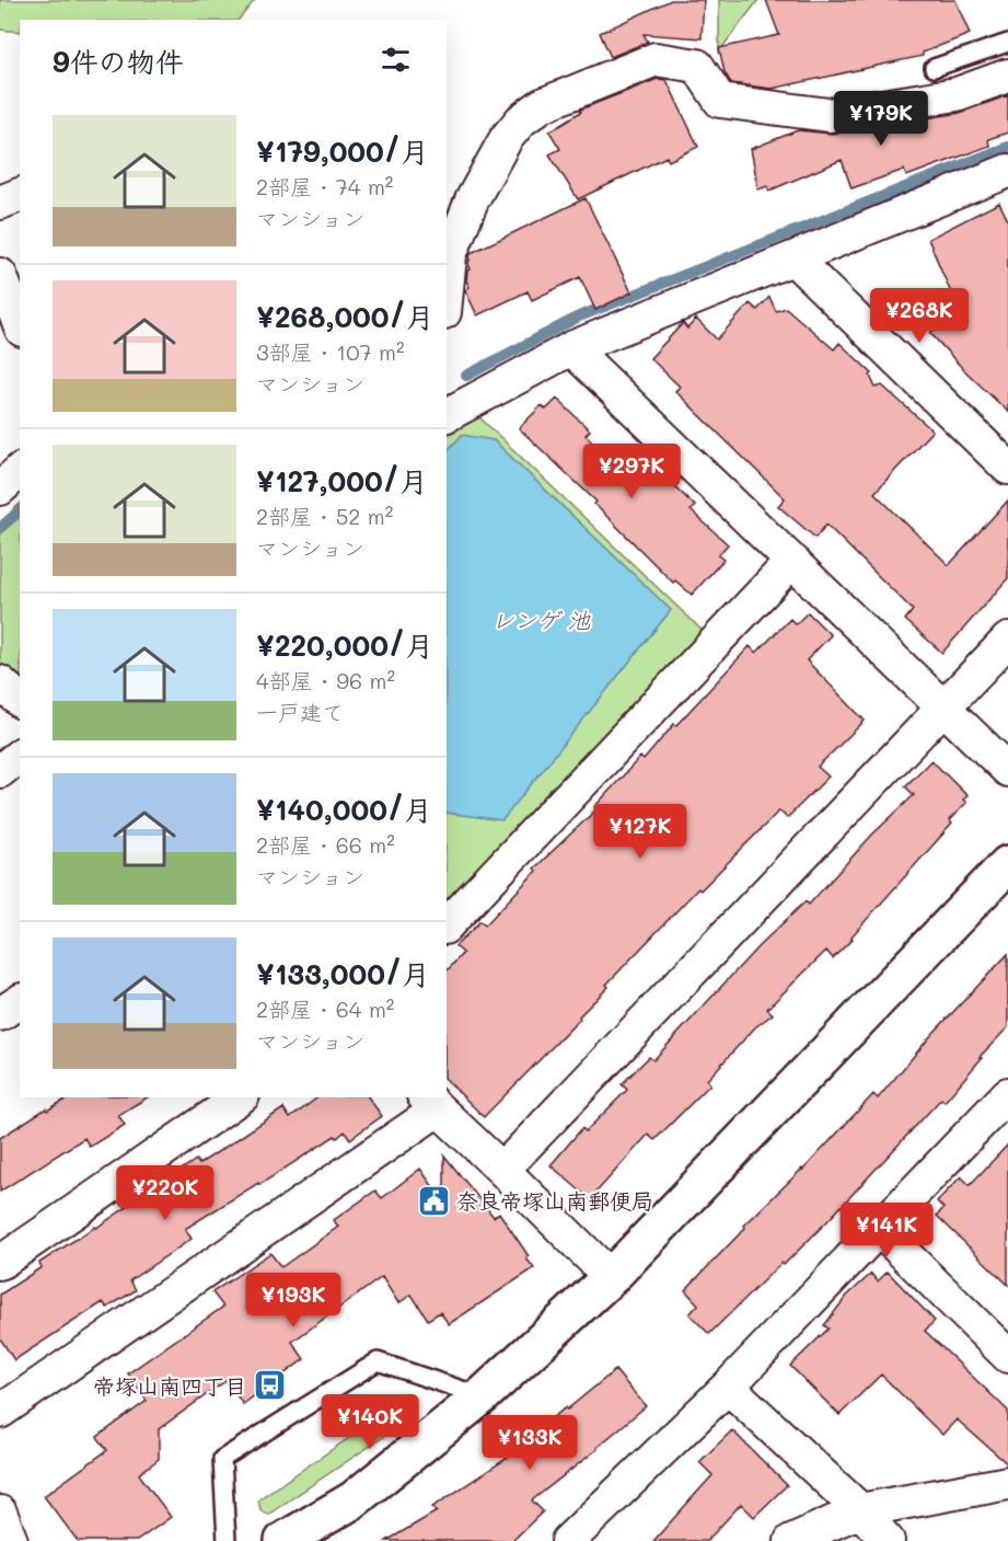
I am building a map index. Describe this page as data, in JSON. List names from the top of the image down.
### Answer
{
  "water": ["レンゲ 池"],
  "places": {
    "public building": ["奈良帝塚山南郵便局"],
    "bus stop": ["帝塚山南四丁目"]
  },
  "page": {
    "heading": "9件の物件",
    "price": [
      "¥179K",
      "¥268K",
      "¥297K",
      "¥127K",
      "¥220K",
      "¥141K",
      "¥193K",
      "¥140K",
      "¥133K"
    ],
    "list": [
      {
        "name": "¥179,000/月",
        "note": "2部屋 · 74 m² · マンション"
      },
      {
        "name": "¥268,000/月",
        "note": "3部屋 · 107 m² · マンション"
      },
      {
        "name": "¥127,000/月",
        "note": "2部屋 · 52 m² · マンション"
      },
      {
        "name": "¥220,000/月",
        "note": "4部屋 · 96 m² · 一戸建て"
      },
      {
        "name": "¥140,000/月",
        "note": "2部屋 · 66 m² · マンション"
      },
      {
        "name": "¥133,000/月",
        "note": "2部屋 · 64 m² · マンション"
      }
    ]
  }
}
